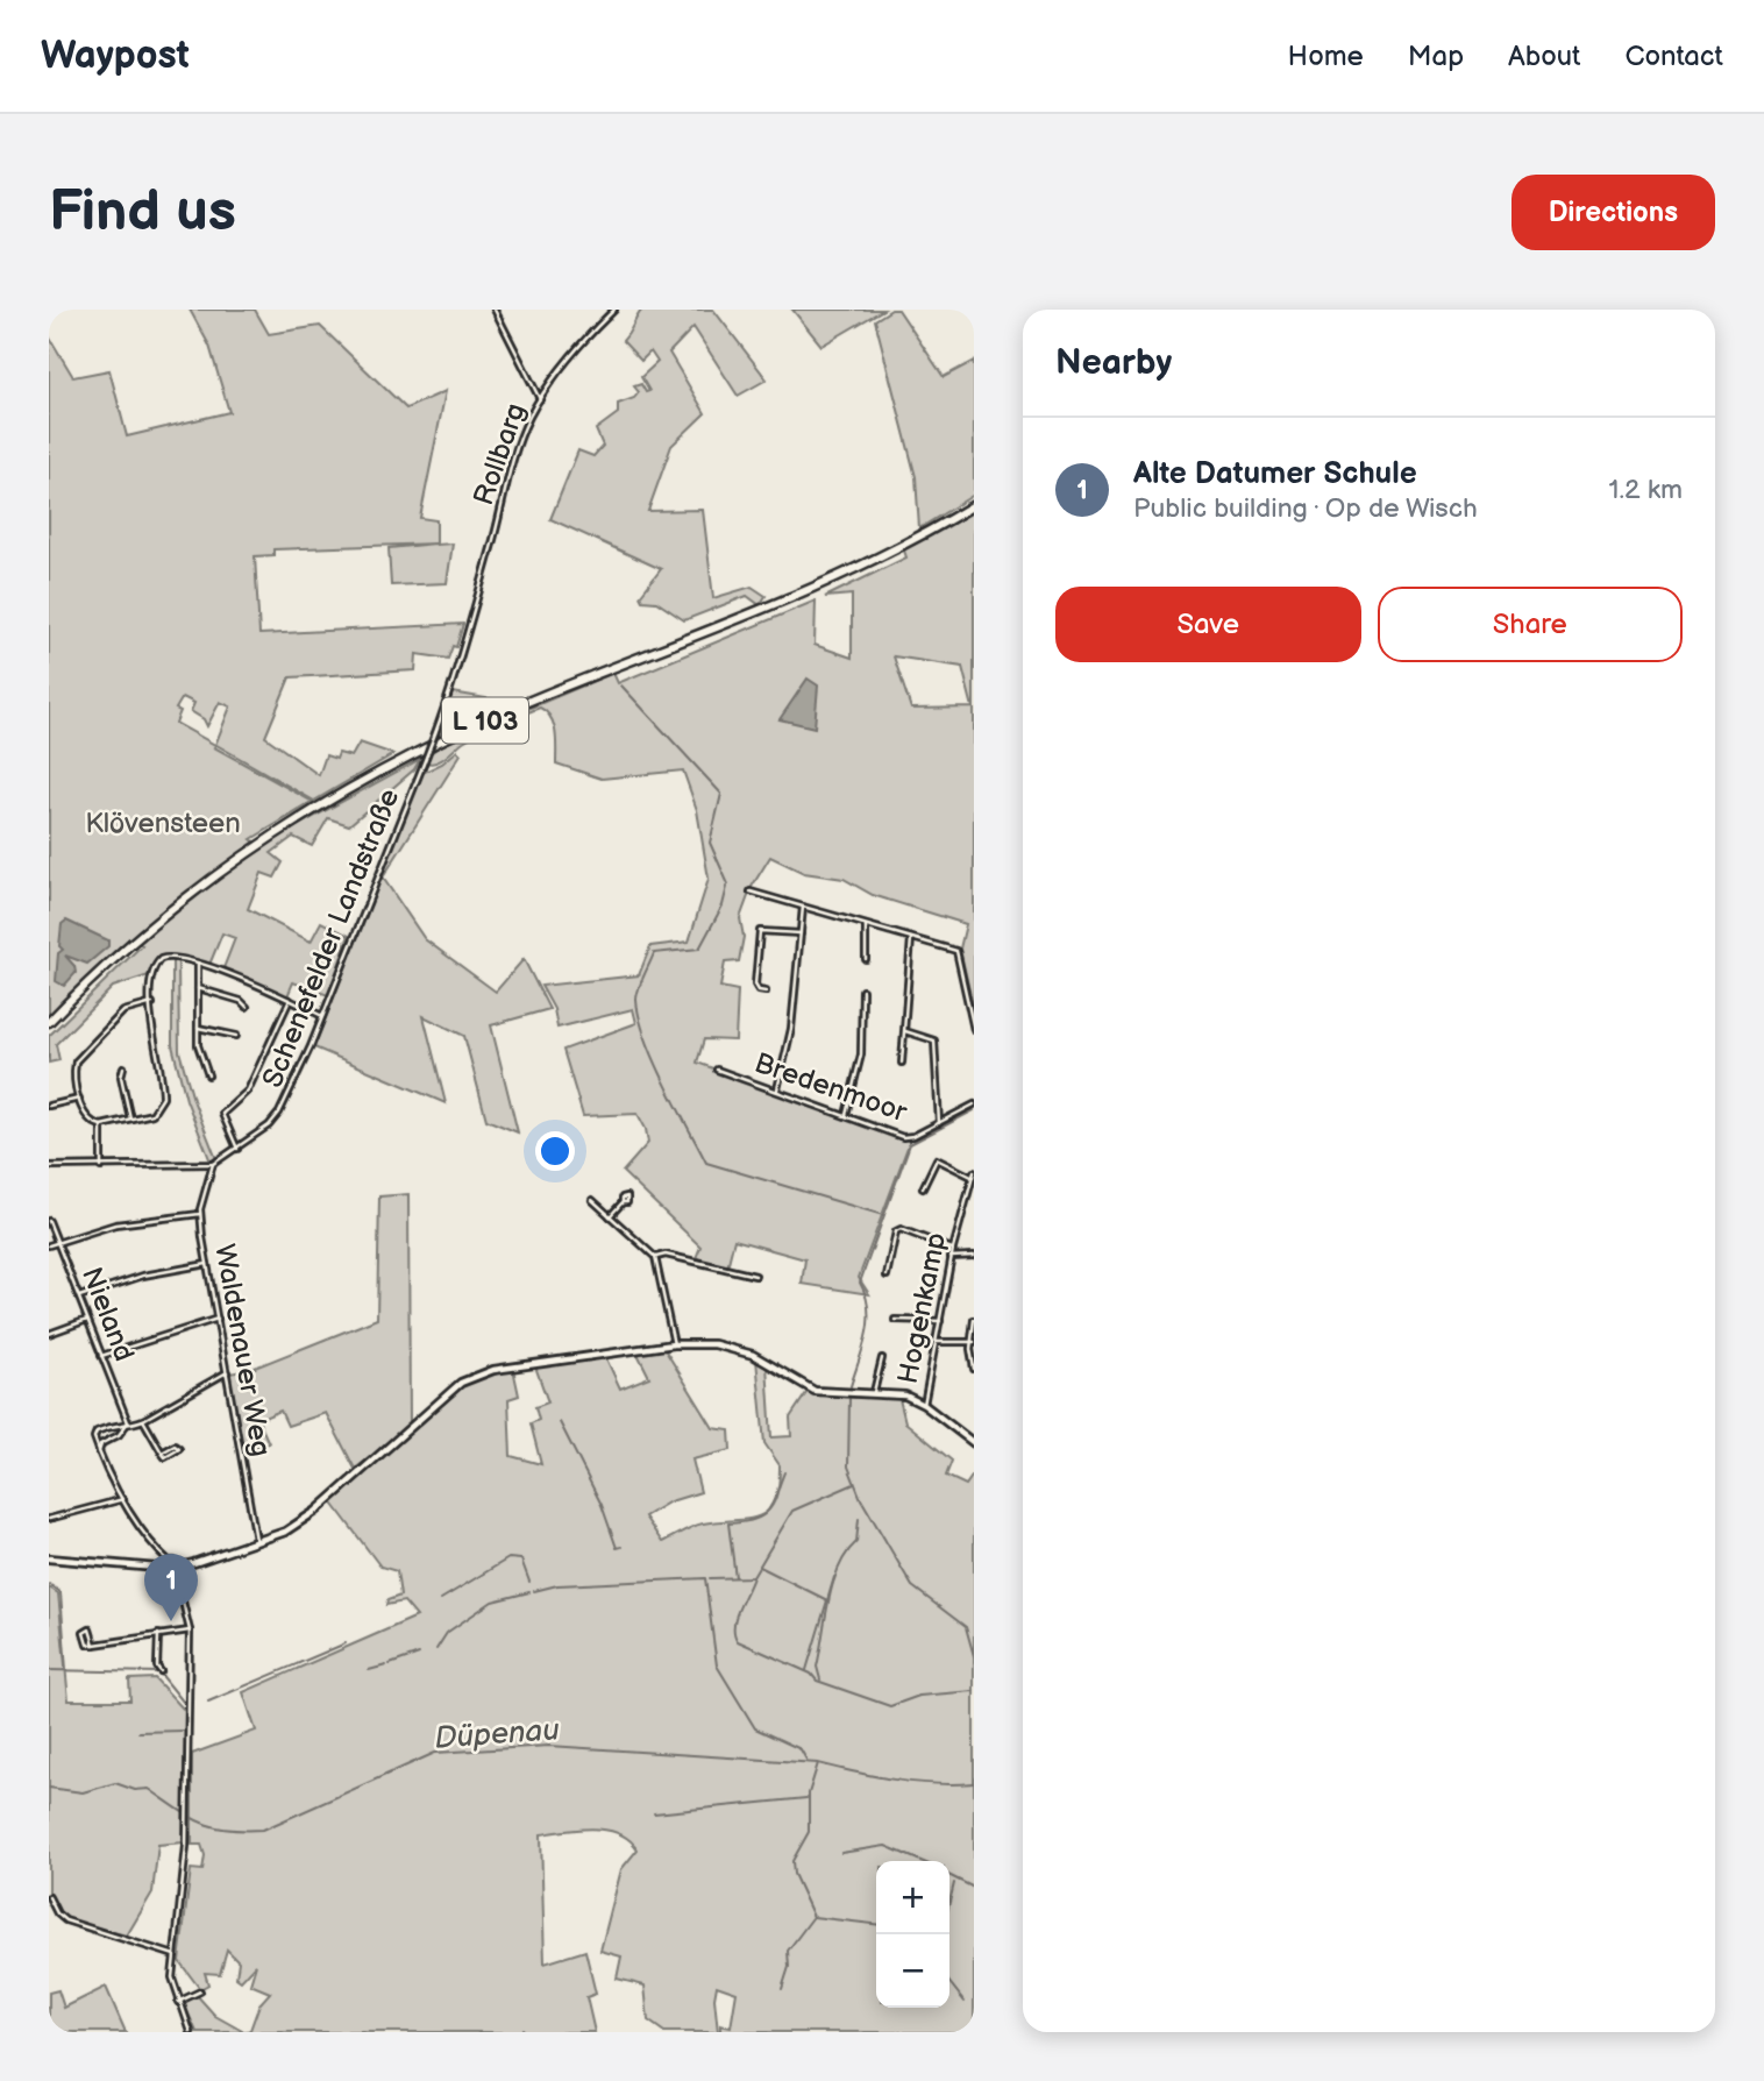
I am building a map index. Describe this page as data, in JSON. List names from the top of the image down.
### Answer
{
  "streets": {
    "main road": ["L 103"],
    "street": [
      "Rollbarg",
      "Schenefelder Landstraße",
      "Bredenmoor",
      "Hogenkamp",
      "Nieland",
      "Waldenauer Weg"
    ]
  },
  "crossings": [
    ["Rollbarg", "Schenefelder Landstraße"],
    ["Schenefelder Landstraße", "Waldenauer Weg"]
  ],
  "water": ["Düpenau"],
  "parks": ["Klövensteen"],
  "page": {
    "header": "Waypost",
    "nav": [
      "Home",
      "Map",
      "About",
      "Contact"
    ],
    "buttons": [
      "Directions",
      ["Save", "Share"]
    ],
    "title": "Find us",
    "heading": "Nearby",
    "list": [
      {
        "mark": "1",
        "name": "Alte Datumer Schule",
        "note": "Public building · Op de Wisch",
        "value": "1.2 km"
      }
    ],
    "pins": "1",
    "map_buttons": ["+", "−"]
  }
}
